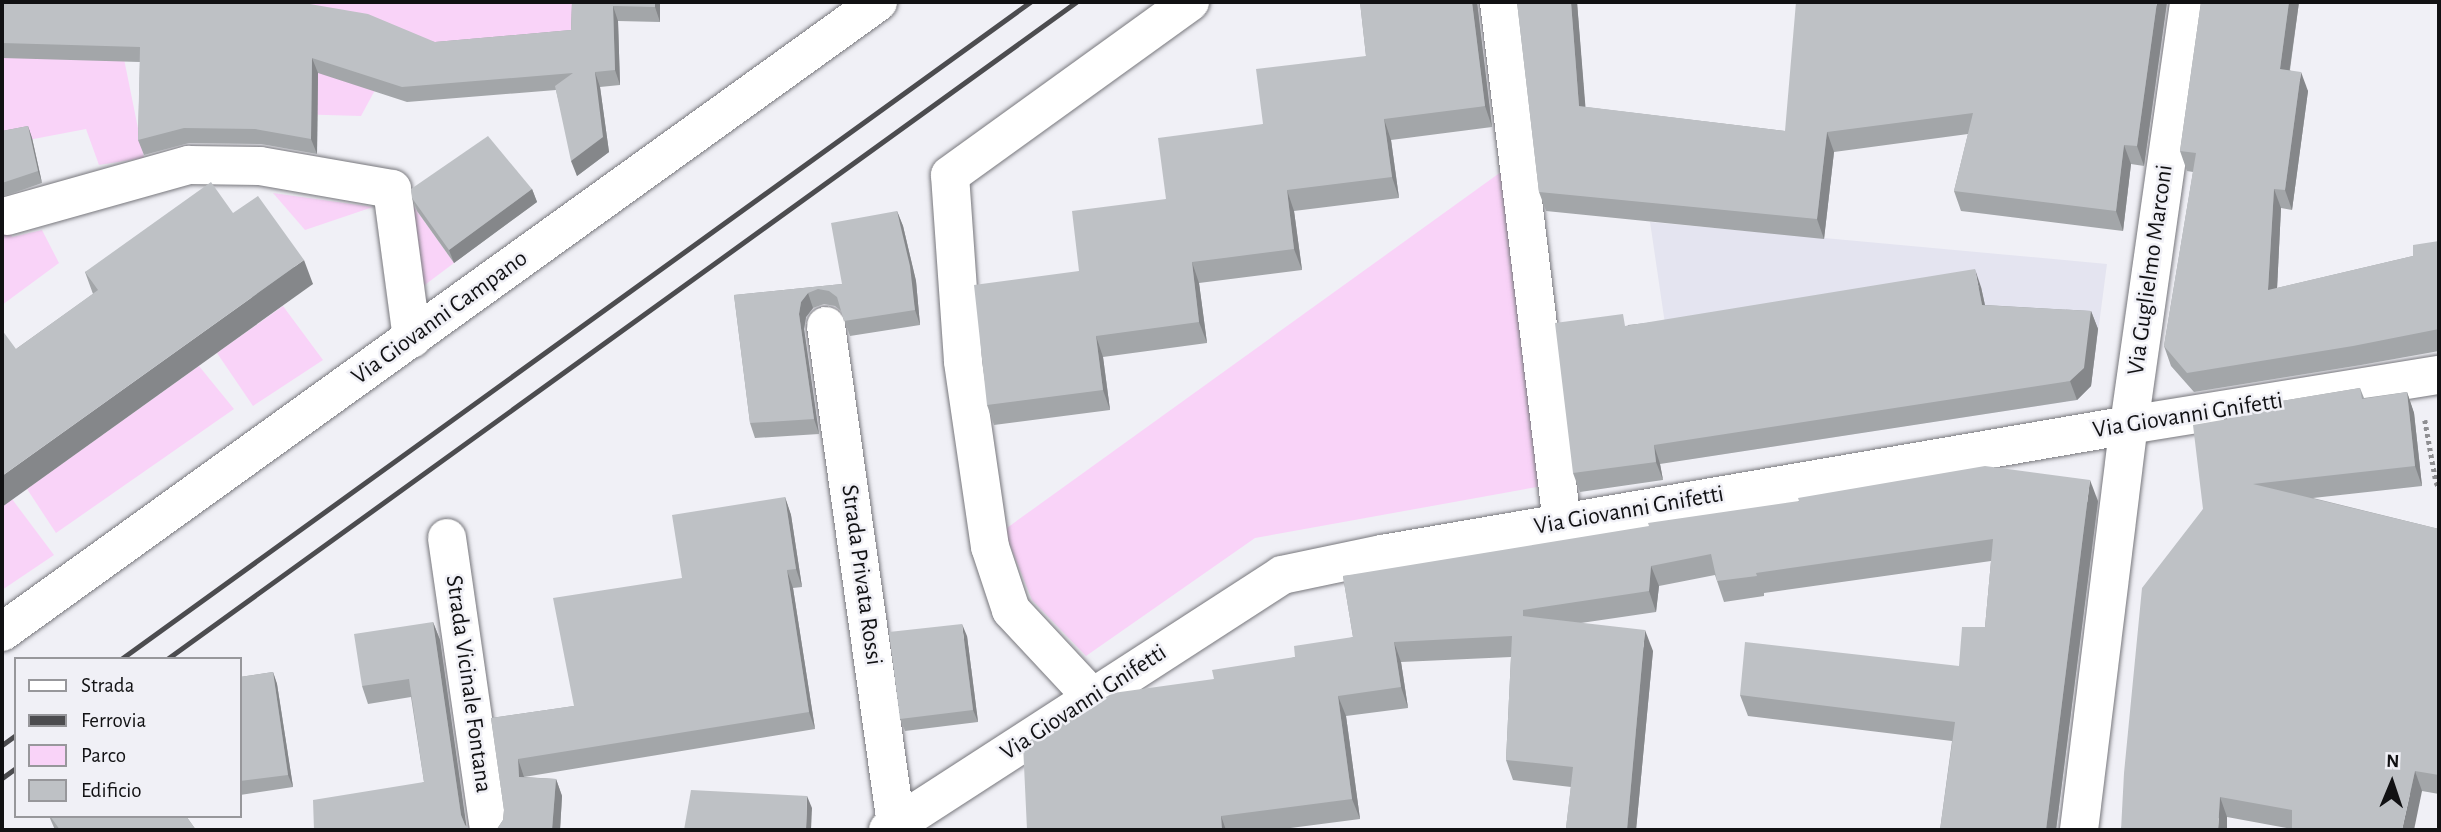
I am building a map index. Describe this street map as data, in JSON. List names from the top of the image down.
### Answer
{
  "streets": {
    "street": [
      "Via Guglielmo Marconi",
      "Via Giovanni Campano",
      "Via Giovanni Gnifetti",
      "Strada Privata Rossi",
      "Strada Vicinale Fontana"
    ]
  },
  "crossings": [
    ["Via Guglielmo Marconi", "Via Giovanni Gnifetti"],
    ["Via Giovanni Gnifetti", "Strada Privata Rossi"]
  ],
  "legend": [
    "Strada",
    "Ferrovia",
    "Parco",
    "Edificio"
  ],
  "north": "top"
}
